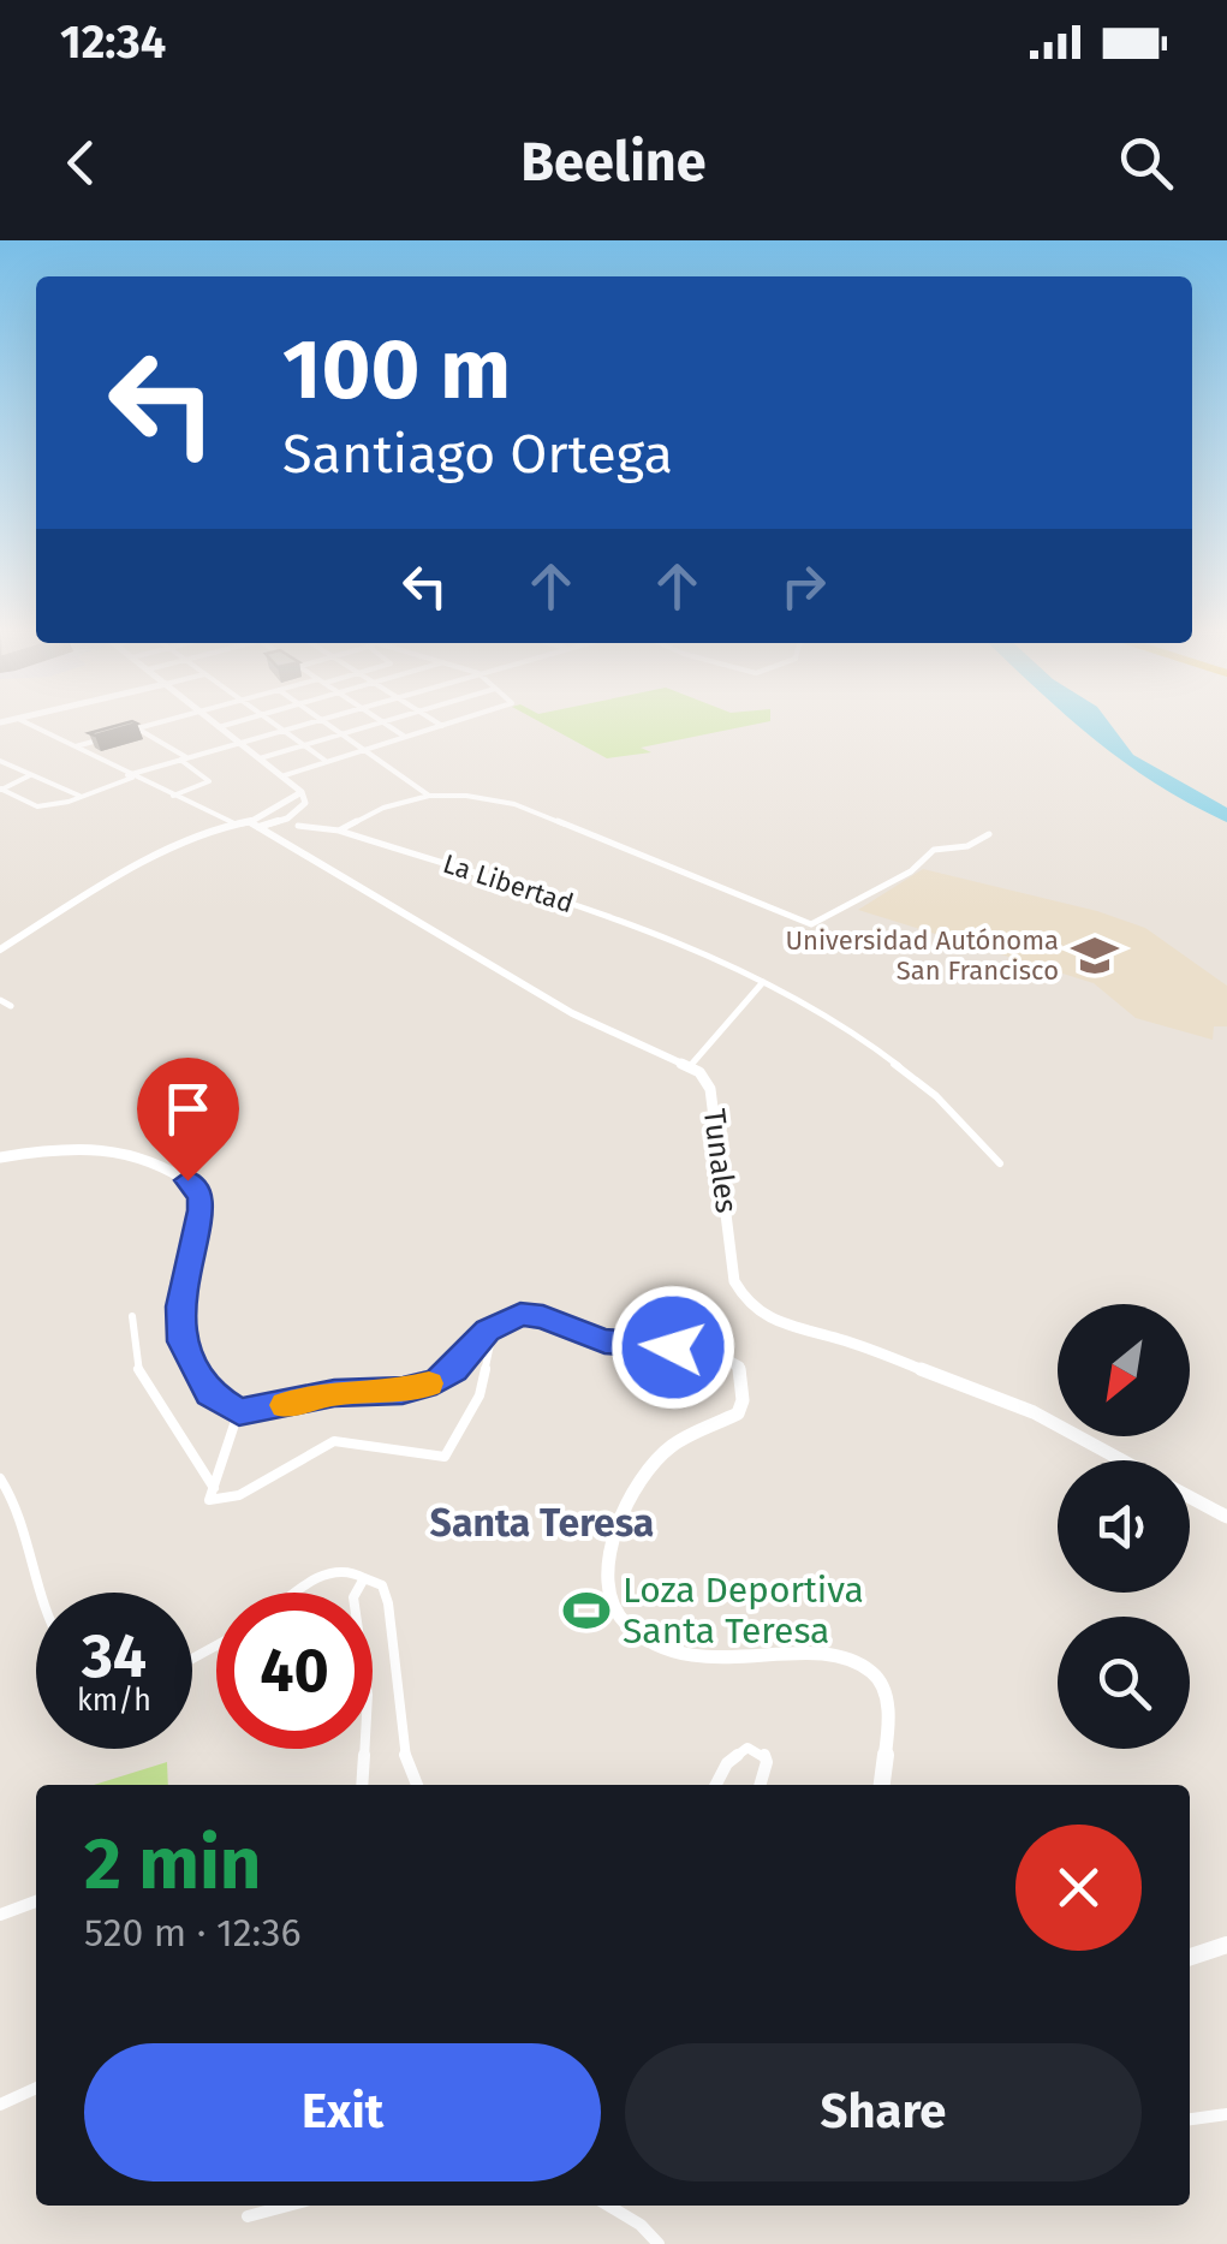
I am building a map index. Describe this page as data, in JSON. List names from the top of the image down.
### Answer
{
  "streets": {
    "street": ["La Libertad", "Tunales"]
  },
  "districts": ["Santa Teresa"],
  "places": {
    "school or university": ["Universidad Autónoma San Francisco"],
    "sports": ["Loza Deportiva Santa Teresa"]
  },
  "north": "bottom left",
  "page": {
    "status": "12:34",
    "header": "Beeline",
    "turn": ["100 m", "Santiago Ortega"],
    "speed": "34 km/h",
    "limit": "40",
    "heading": ["2 min", "520 m · 12:36"],
    "buttons": ["Exit", "Share"]
  }
}
